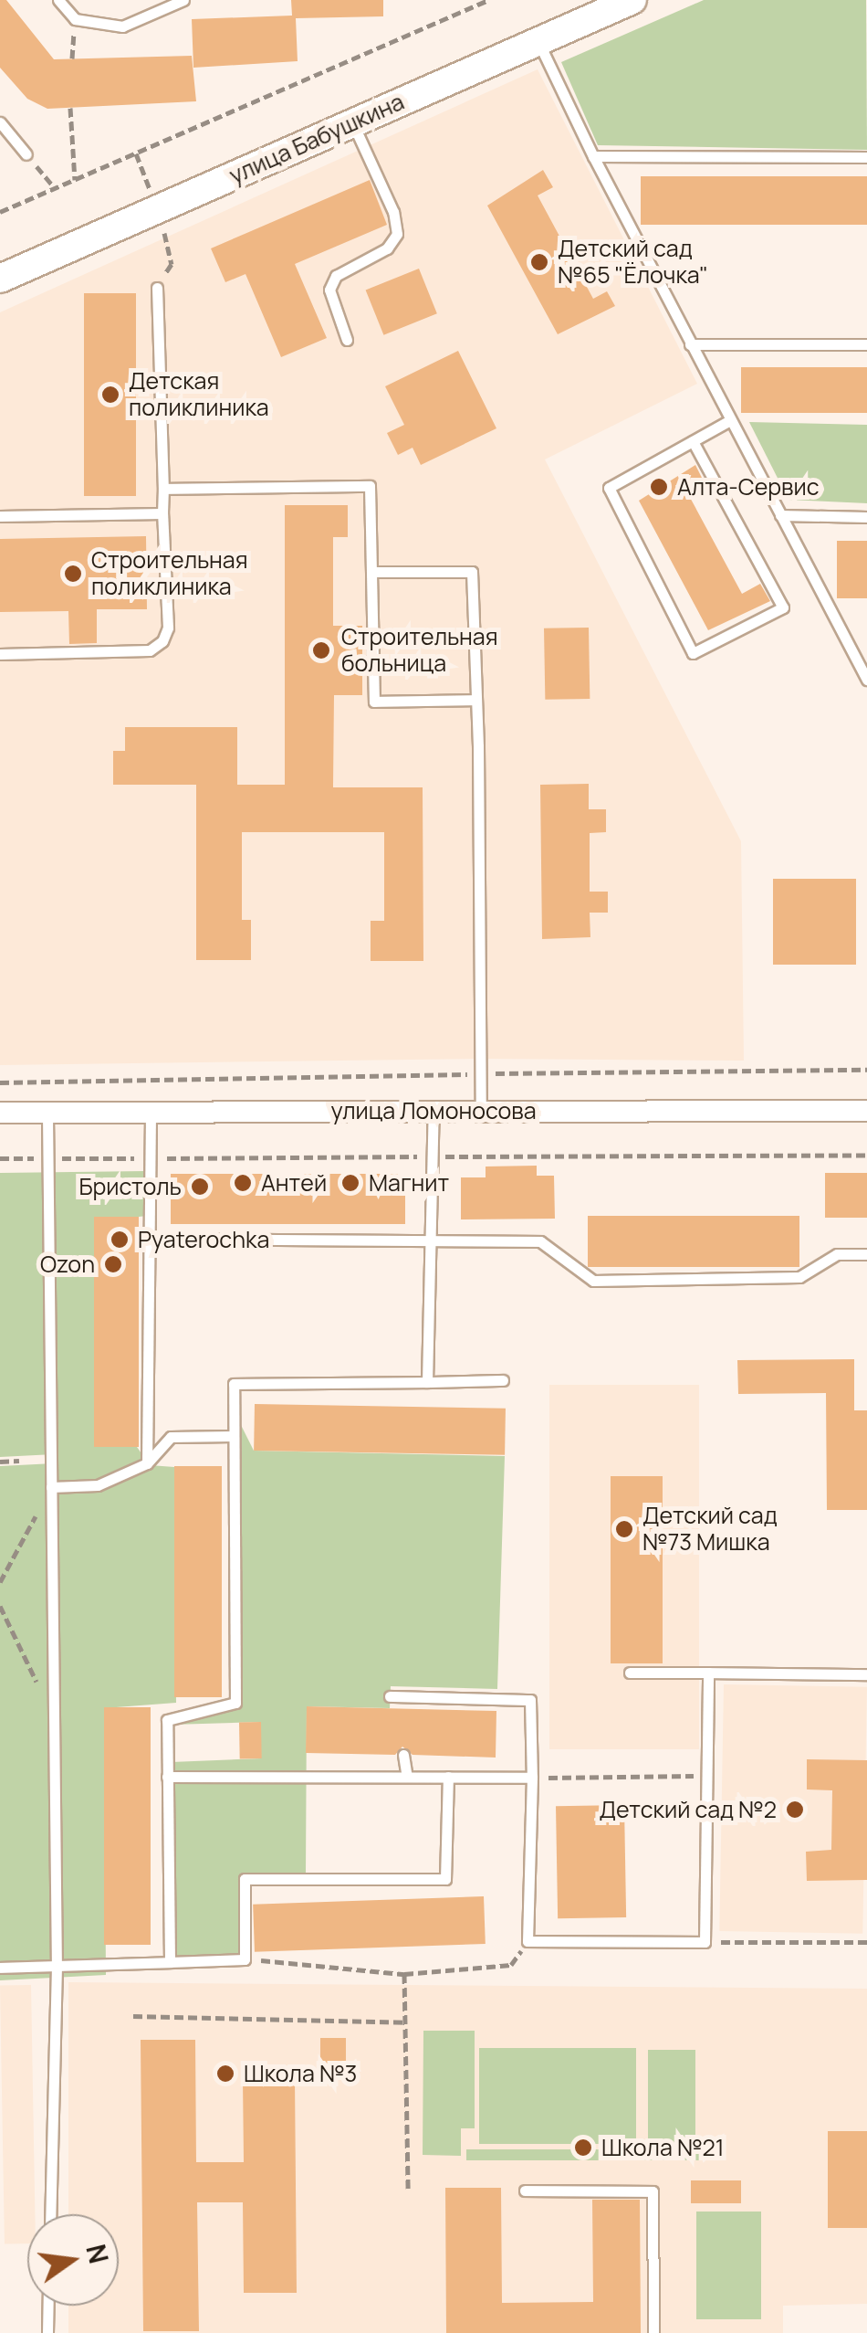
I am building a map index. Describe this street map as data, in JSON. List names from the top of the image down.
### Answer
{
  "streets": {
    "street": ["улица Бабушкина", "улица Ломоносова"]
  },
  "places": [
    "Детский сад №65 \"Ёлочка\"",
    "Детская поликлиника",
    "Алта-Сервис",
    "Строительная поликлиника",
    "Строительная больница",
    "Антей",
    "Магнит",
    "Бристоль",
    "Pyaterochka",
    "Ozon",
    "Детский сад №73 Мишка",
    "Детский сад №2",
    "Школа №3",
    "Школа №21"
  ],
  "north": "right"
}
